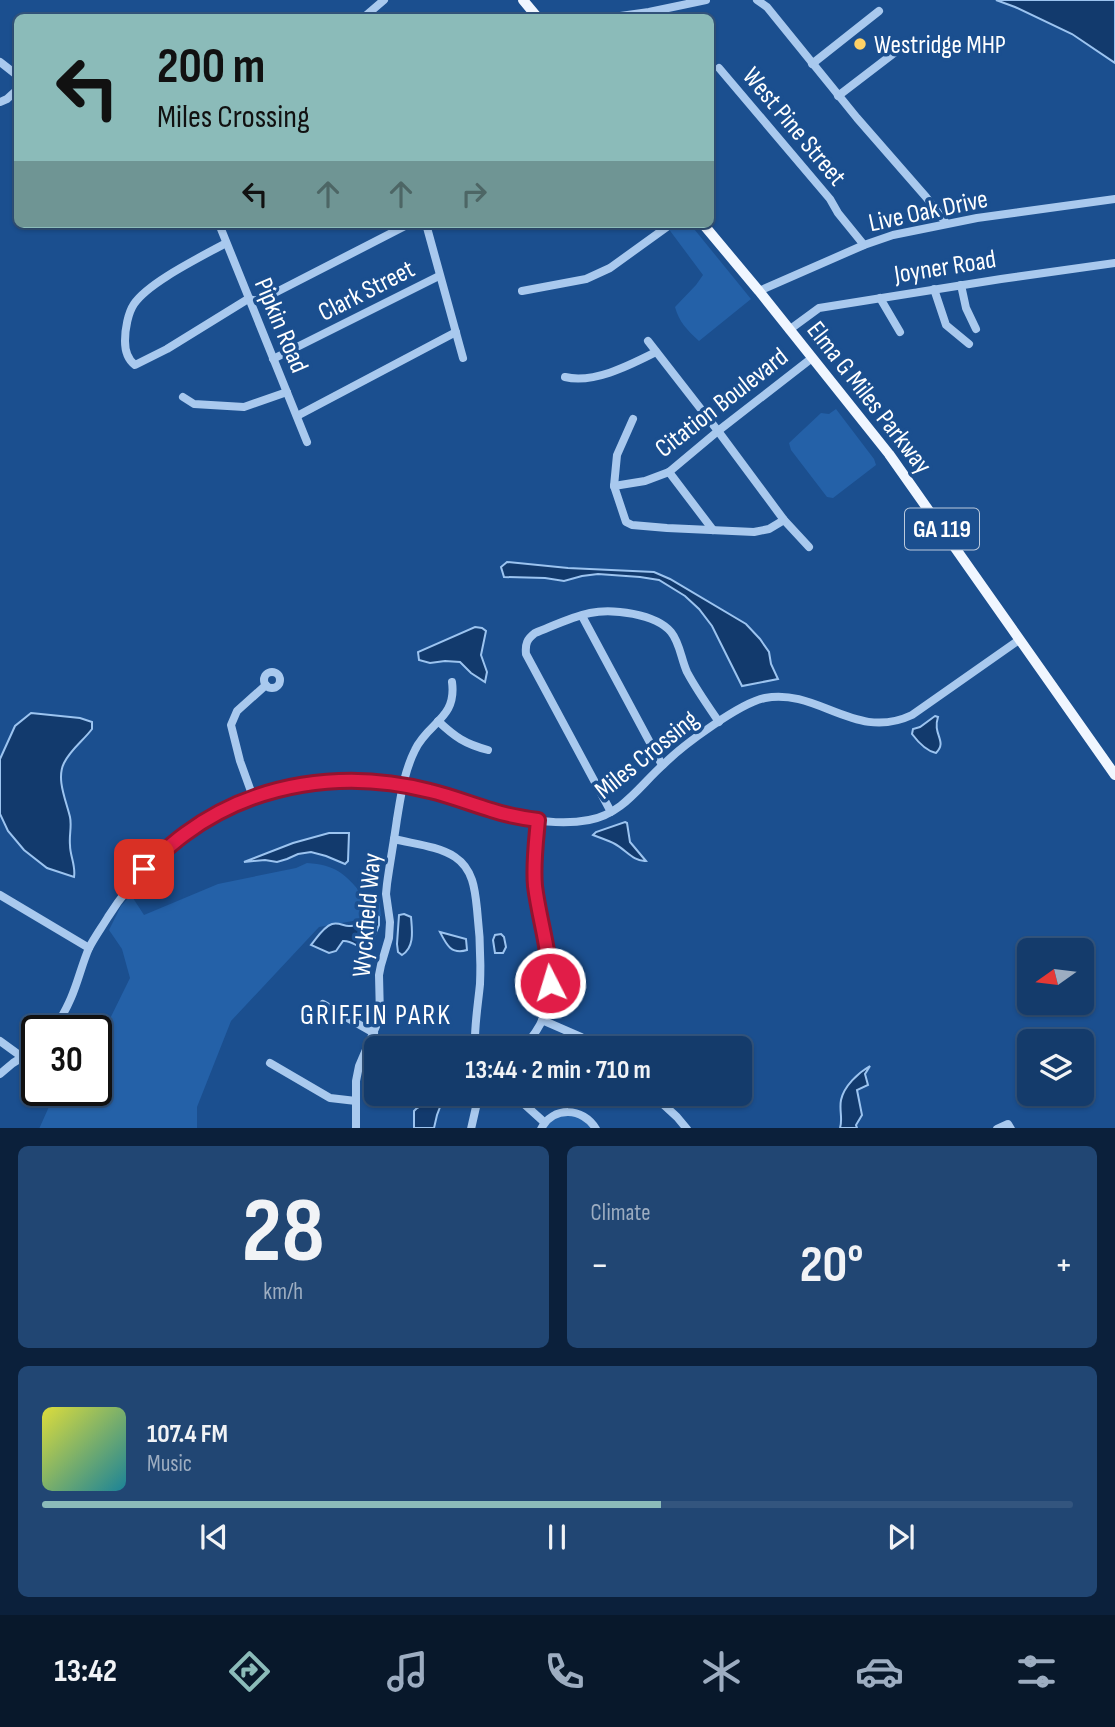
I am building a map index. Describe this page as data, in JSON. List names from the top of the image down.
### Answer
{
  "streets": {
    "main road": ["Elma G Miles Parkway", "GA 119"],
    "street": [
      "West Pine Street",
      "Live Oak Drive",
      "Joyner Road",
      "Clark Street",
      "Pipkin Road",
      "Citation Boulevard",
      "Miles Crossing",
      "Wyckfield Way"
    ]
  },
  "crossings": [
    ["West Pine Street", "Live Oak Drive"],
    ["Live Oak Drive", "Elma G Miles Parkway"],
    ["Joyner Road", "Elma G Miles Parkway"],
    ["Clark Street", "Pipkin Road"],
    ["Elma G Miles Parkway", "Citation Boulevard"],
    ["Elma G Miles Parkway", "Miles Crossing"],
    ["Miles Crossing", "Wyckfield Way"]
  ],
  "districts": ["GRIFFIN PARK"],
  "places": ["Westridge MHP"],
  "north": "left",
  "page": {
    "turn": ["200 m", "Miles Crossing"],
    "limit": "30",
    "trip": "13:44 · 2 min · 710 m",
    "tile": [
      ["28", "km/h"],
      "Climate"
    ],
    "heat": ["−", "20°", "+"],
    "song": ["107.4 FM", "Music"],
    "tabs": "13:42"
  }
}
